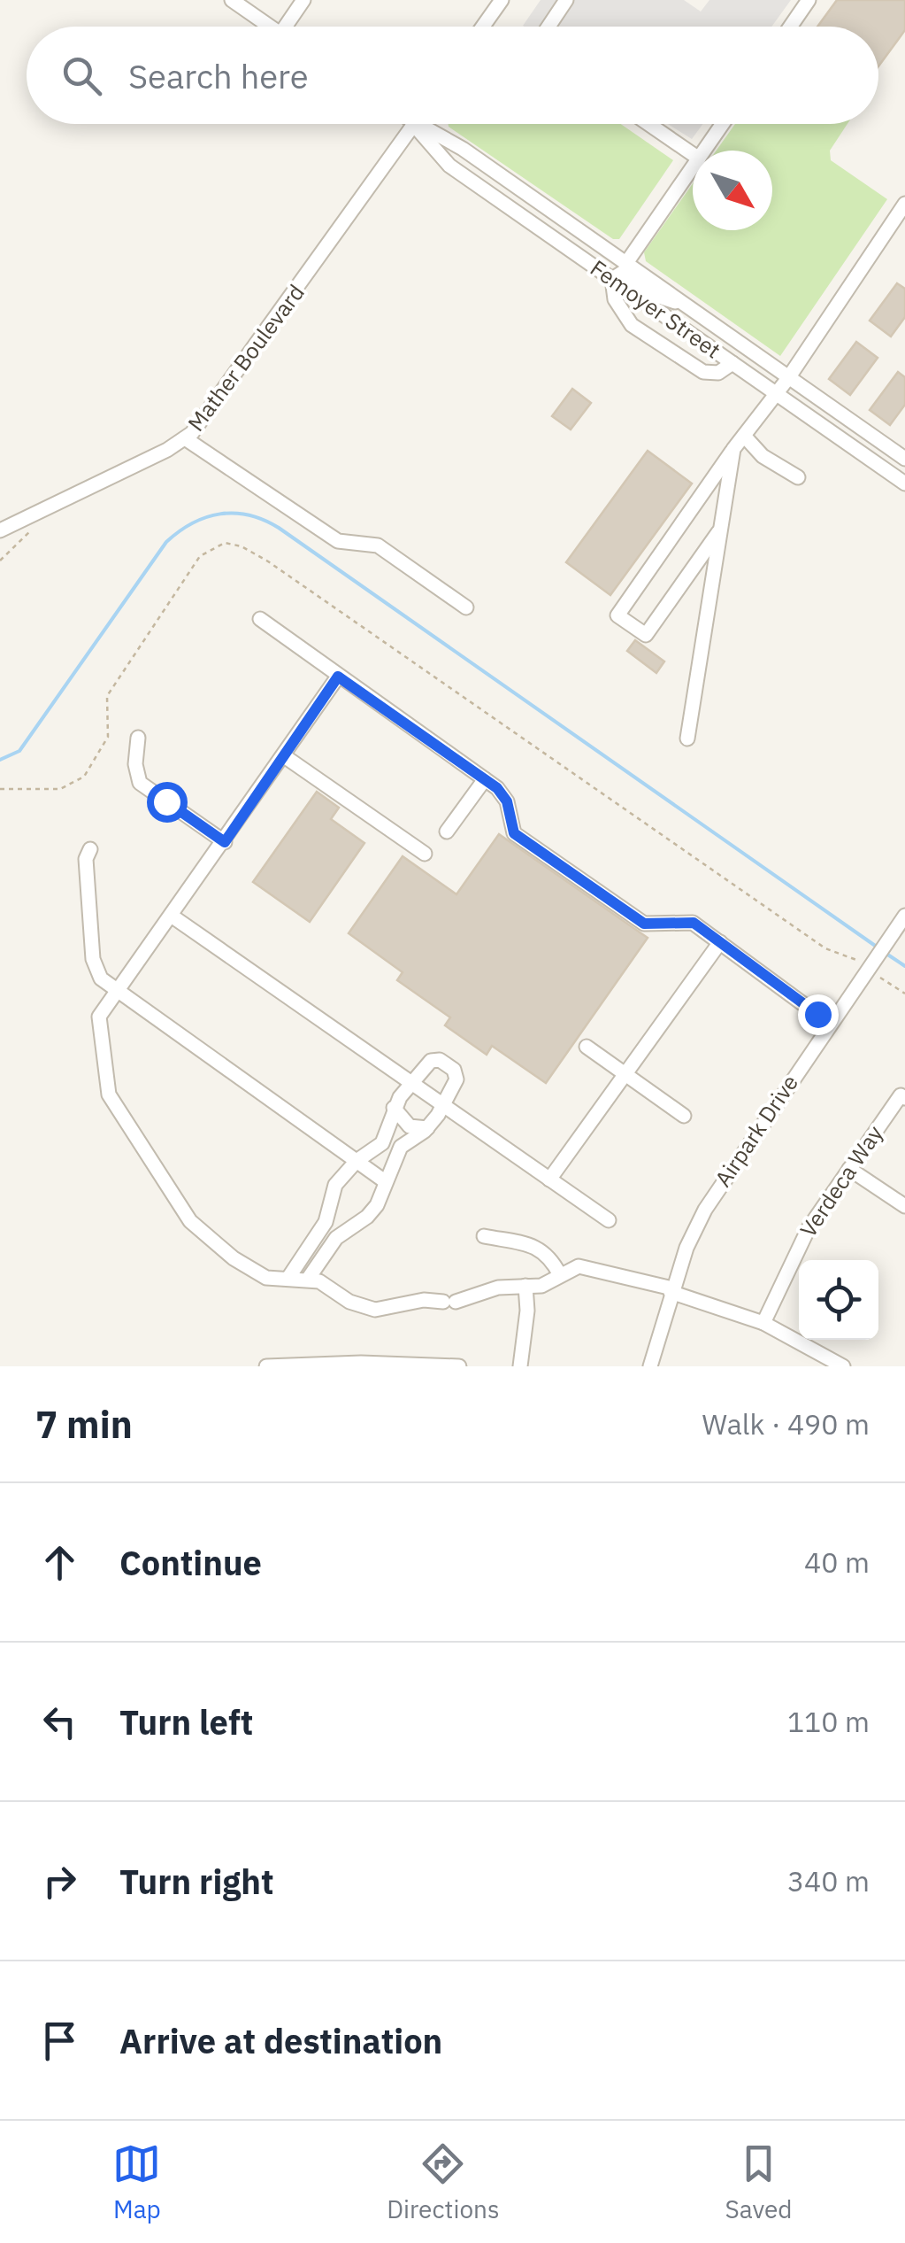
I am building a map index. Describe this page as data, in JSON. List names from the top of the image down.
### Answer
{
  "streets": {
    "street": [
      "Femoyer Street",
      "Mather Boulevard",
      "Airpark Drive",
      "Verdeca Way"
    ]
  },
  "crossings": [
    ["Femoyer Street", "Mather Boulevard"]
  ],
  "north": "bottom right",
  "page": {
    "search": "Search here",
    "heading": ["7 min", "Walk · 490 m"],
    "list": [
      ["Continue", "40 m"],
      ["Turn left", "110 m"],
      ["Turn right", "340 m"],
      "Arrive at destination"
    ],
    "nav": ["Map", "Directions", "Saved"]
  }
}
